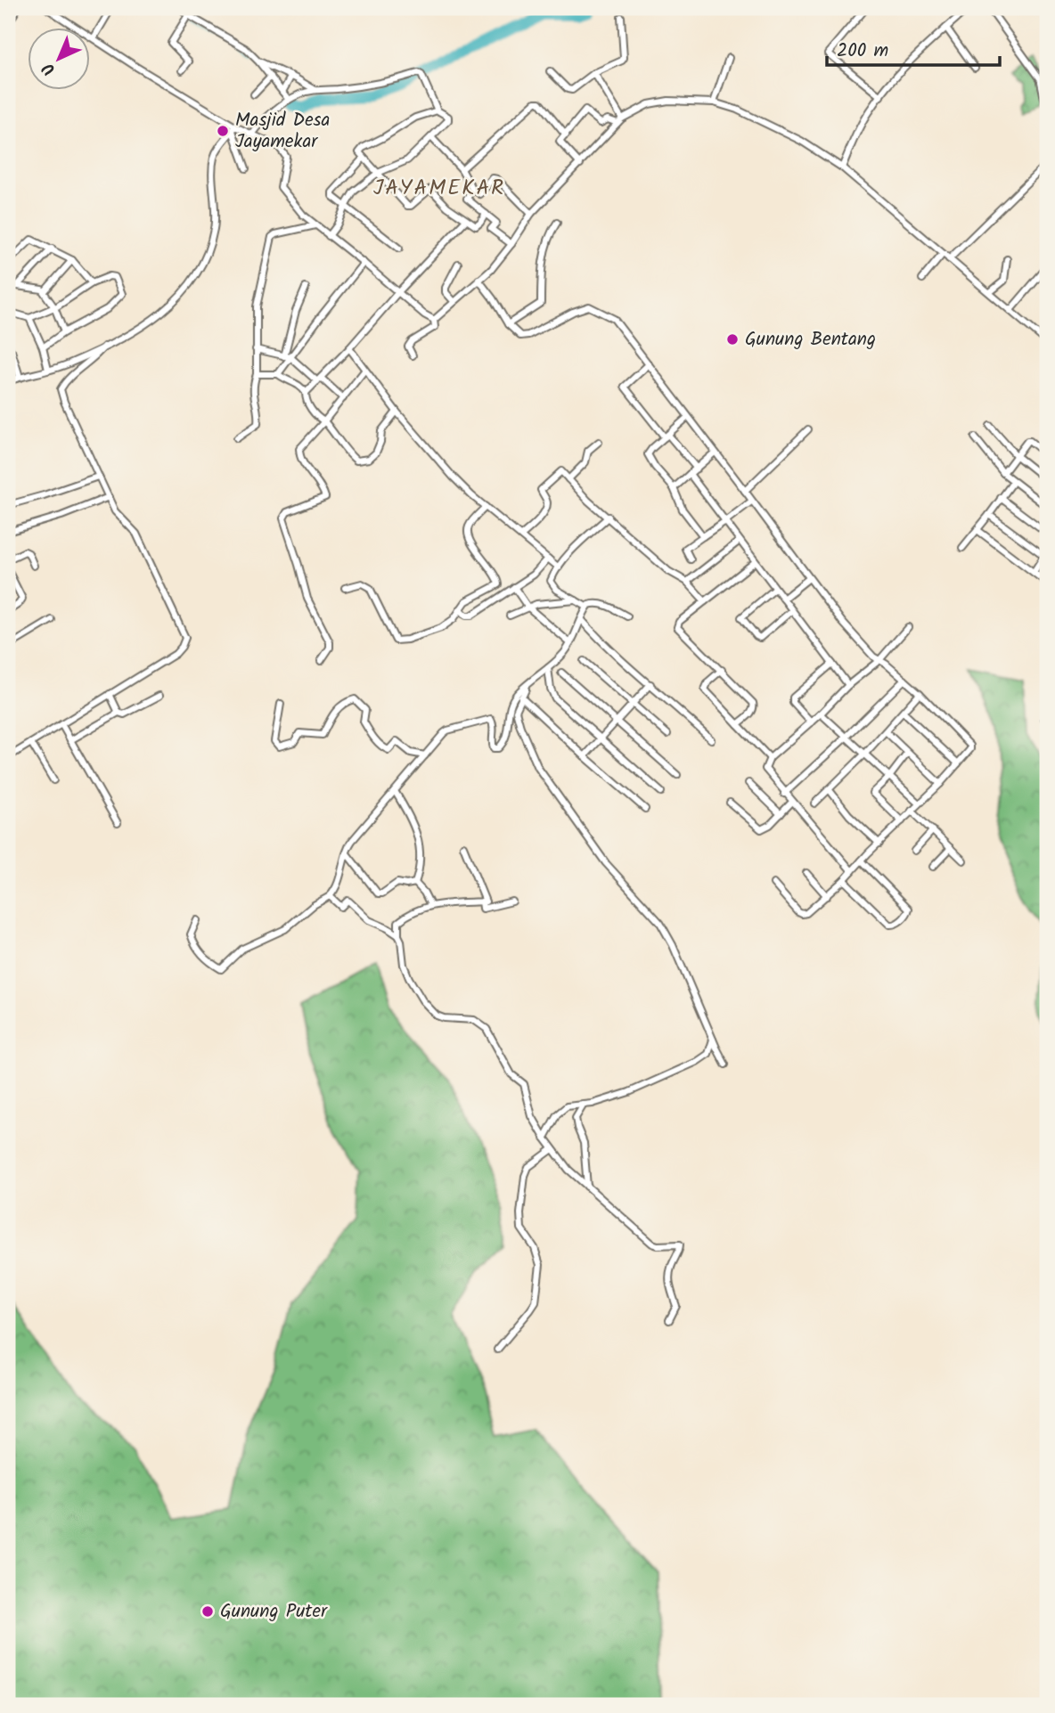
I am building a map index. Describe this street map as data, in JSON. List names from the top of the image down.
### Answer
{
  "districts": ["JAYAMEKAR"],
  "places": ["Masjid Desa Jayamekar", "Gunung Bentang", "Gunung Puter"],
  "scale_bar": "200 m",
  "north": "bottom left"
}
